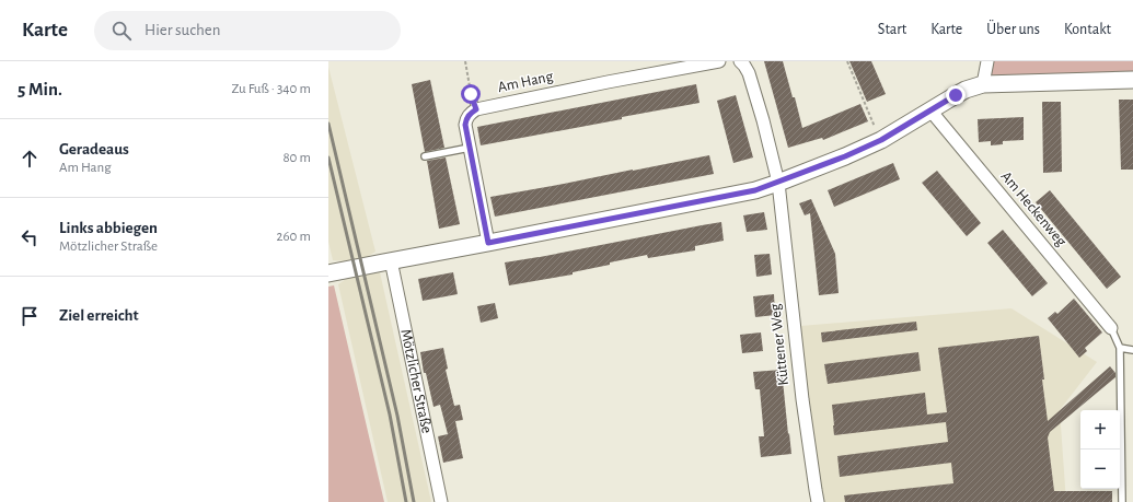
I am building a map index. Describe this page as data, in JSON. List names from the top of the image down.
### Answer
{
  "streets": {
    "street": [
      "Am Hang",
      "Am Heckenweg",
      "Küttener Weg",
      "Mötzlicher Straße"
    ]
  },
  "page": {
    "header": "Karte",
    "search": "Hier suchen",
    "nav": [
      "Start",
      "Karte",
      "Über uns",
      "Kontakt"
    ],
    "heading": ["5 Min.", "Zu Fuß · 340 m"],
    "list": [
      ["Geradeaus", "Am Hang", "80 m"],
      ["Links abbiegen", "Mötzlicher Straße", "260 m"],
      "Ziel erreicht"
    ],
    "map_buttons": ["+", "−"]
  }
}
